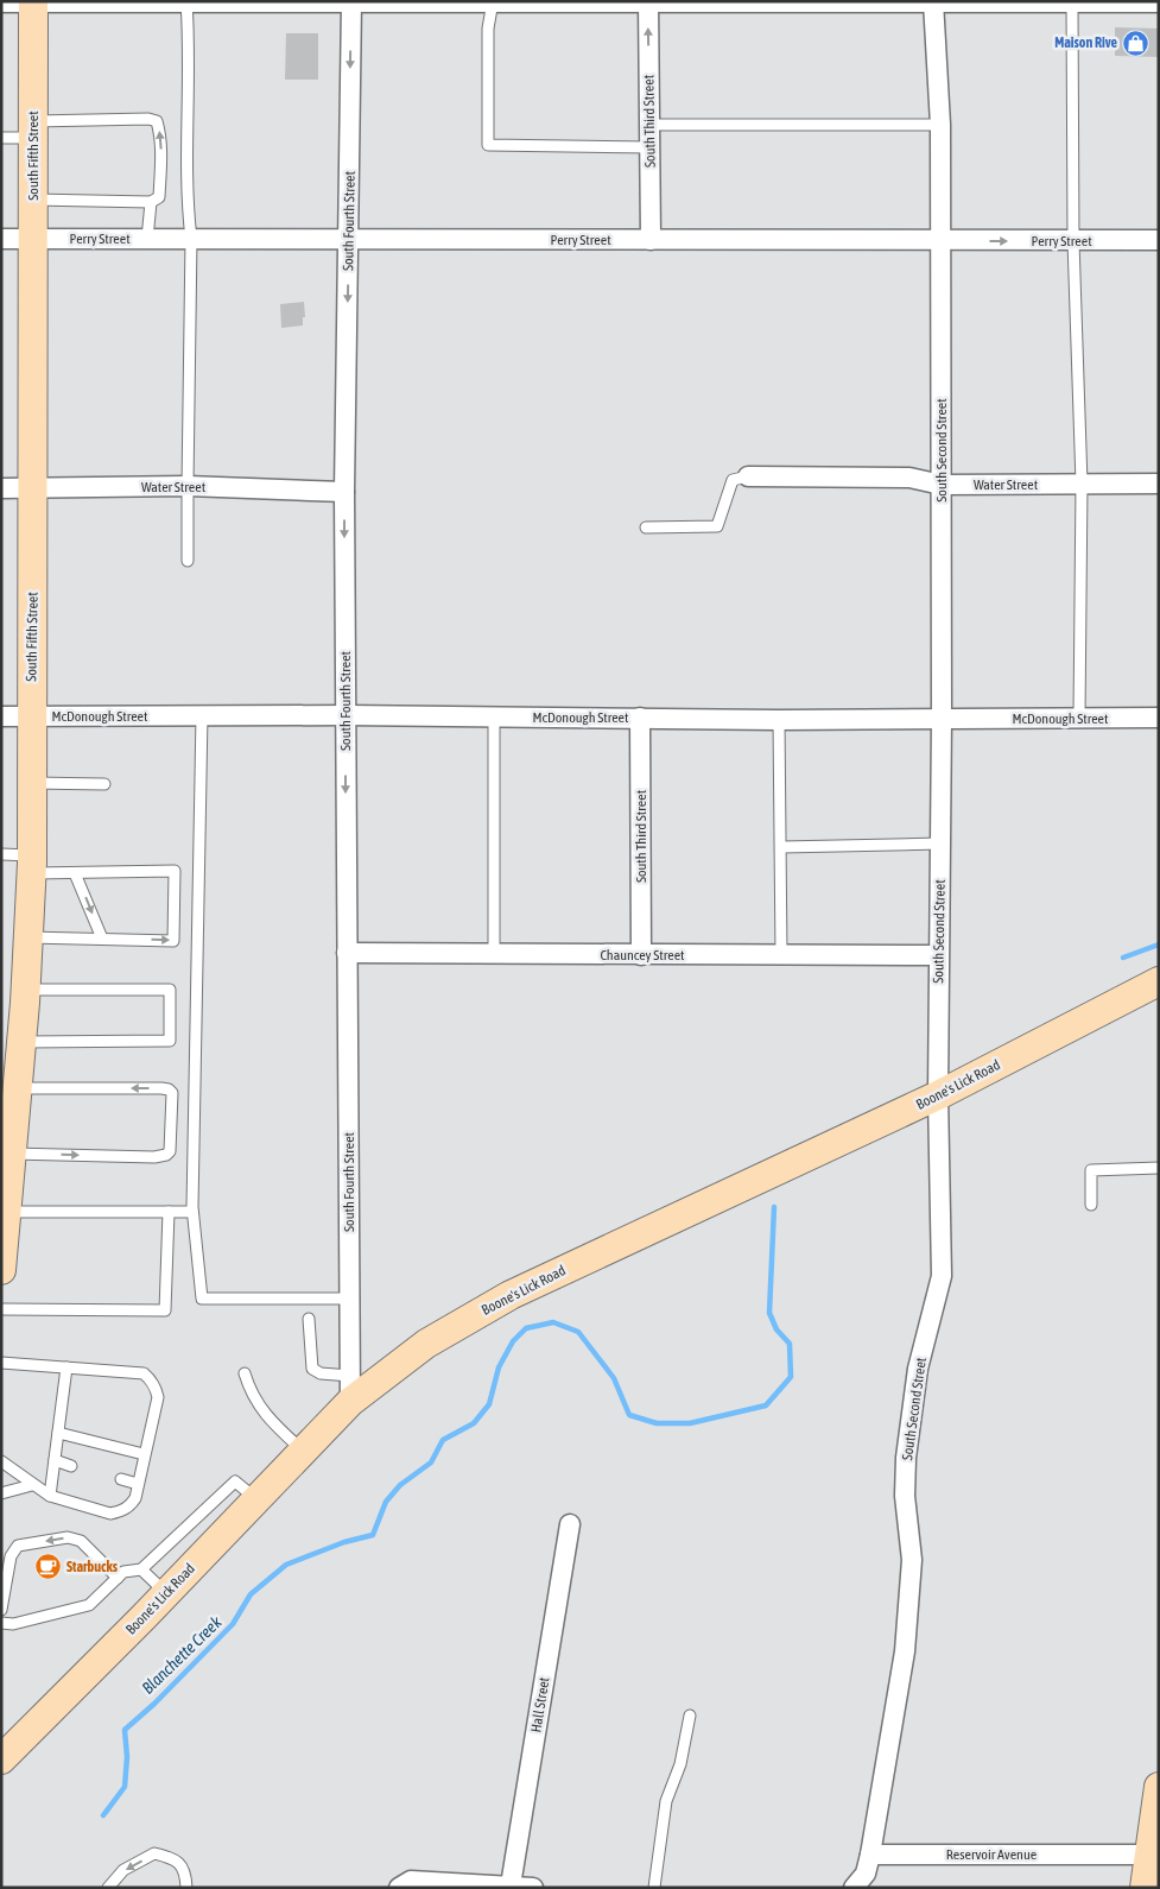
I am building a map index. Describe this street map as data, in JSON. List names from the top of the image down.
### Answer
{
  "streets": {
    "street": [
      "South Third Street",
      "South Fifth Street",
      "South Fourth Street",
      "Perry Street",
      "South Second Street",
      "Water Street",
      "McDonough Street",
      "Chauncey Street",
      "Boone's Lick Road",
      "Hall Street",
      "Reservoir Avenue"
    ]
  },
  "crossings": [
    ["South Third Street", "Perry Street"],
    ["South Third Street", "McDonough Street"],
    ["South Third Street", "Chauncey Street"],
    ["South Fifth Street", "Perry Street"],
    ["South Fifth Street", "Water Street"],
    ["South Fifth Street", "McDonough Street"],
    ["South Fourth Street", "Perry Street"],
    ["South Fourth Street", "Water Street"],
    ["South Fourth Street", "McDonough Street"],
    ["South Fourth Street", "Chauncey Street"],
    ["South Fourth Street", "Boone's Lick Road"],
    ["Perry Street", "South Second Street"],
    ["South Second Street", "Water Street"],
    ["South Second Street", "McDonough Street"],
    ["South Second Street", "Chauncey Street"],
    ["South Second Street", "Boone's Lick Road"],
    ["South Second Street", "Reservoir Avenue"]
  ],
  "one_way": ["South Fourth Street"],
  "water": ["Blanchette Creek"],
  "places": {
    "shop": ["Maison Rive"],
    "cafe": ["Starbucks"]
  }
}
